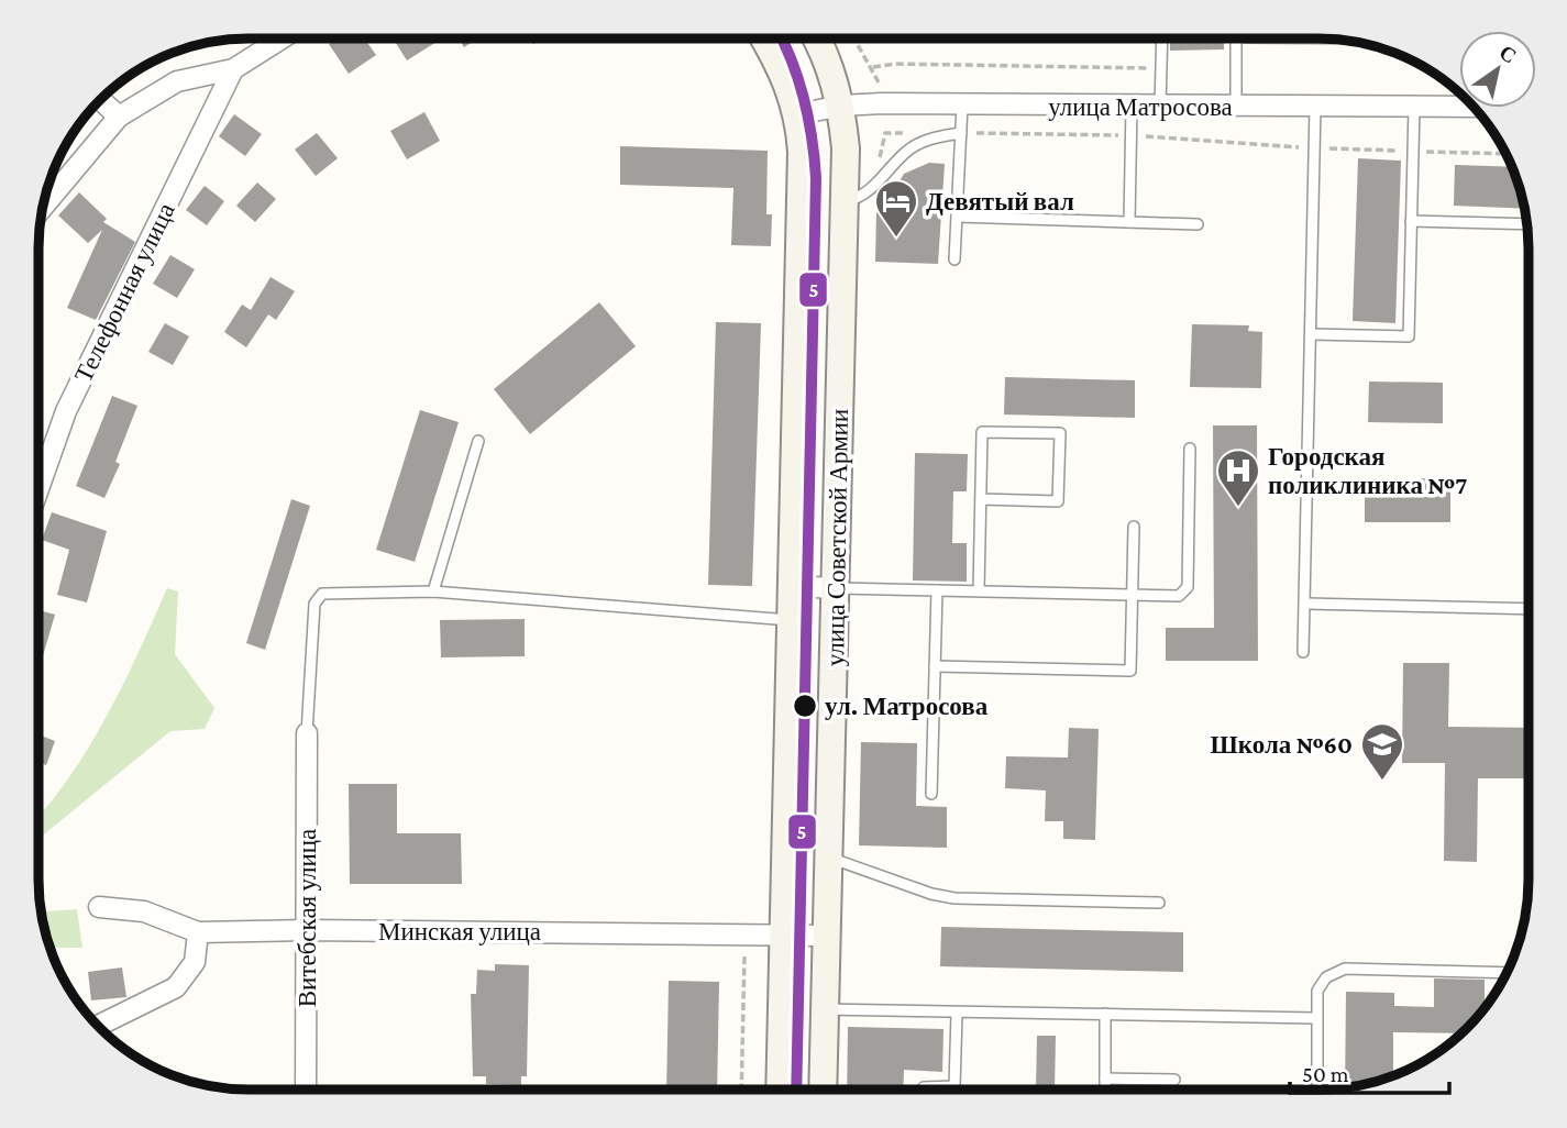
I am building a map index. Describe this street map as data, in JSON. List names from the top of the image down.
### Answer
{
  "streets": {
    "main road": ["улица Советской Армии"],
    "street": [
      "улица Матросова",
      "Телефонная улица",
      "Витебская улица",
      "Минская улица"
    ]
  },
  "crossings": [
    ["улица Матросова", "улица Советской Армии"],
    ["улица Советской Армии", "Минская улица"],
    ["Витебская улица", "Минская улица"]
  ],
  "places": {
    "hotel": ["Девятый вал"],
    "hospital": ["Городская поликлиника №7"],
    "other": ["ул. Матросова"],
    "school or university": ["Школа №60"]
  },
  "lines": ["transit line 5"],
  "scale_bar": "50 m",
  "north": "top right"
}
